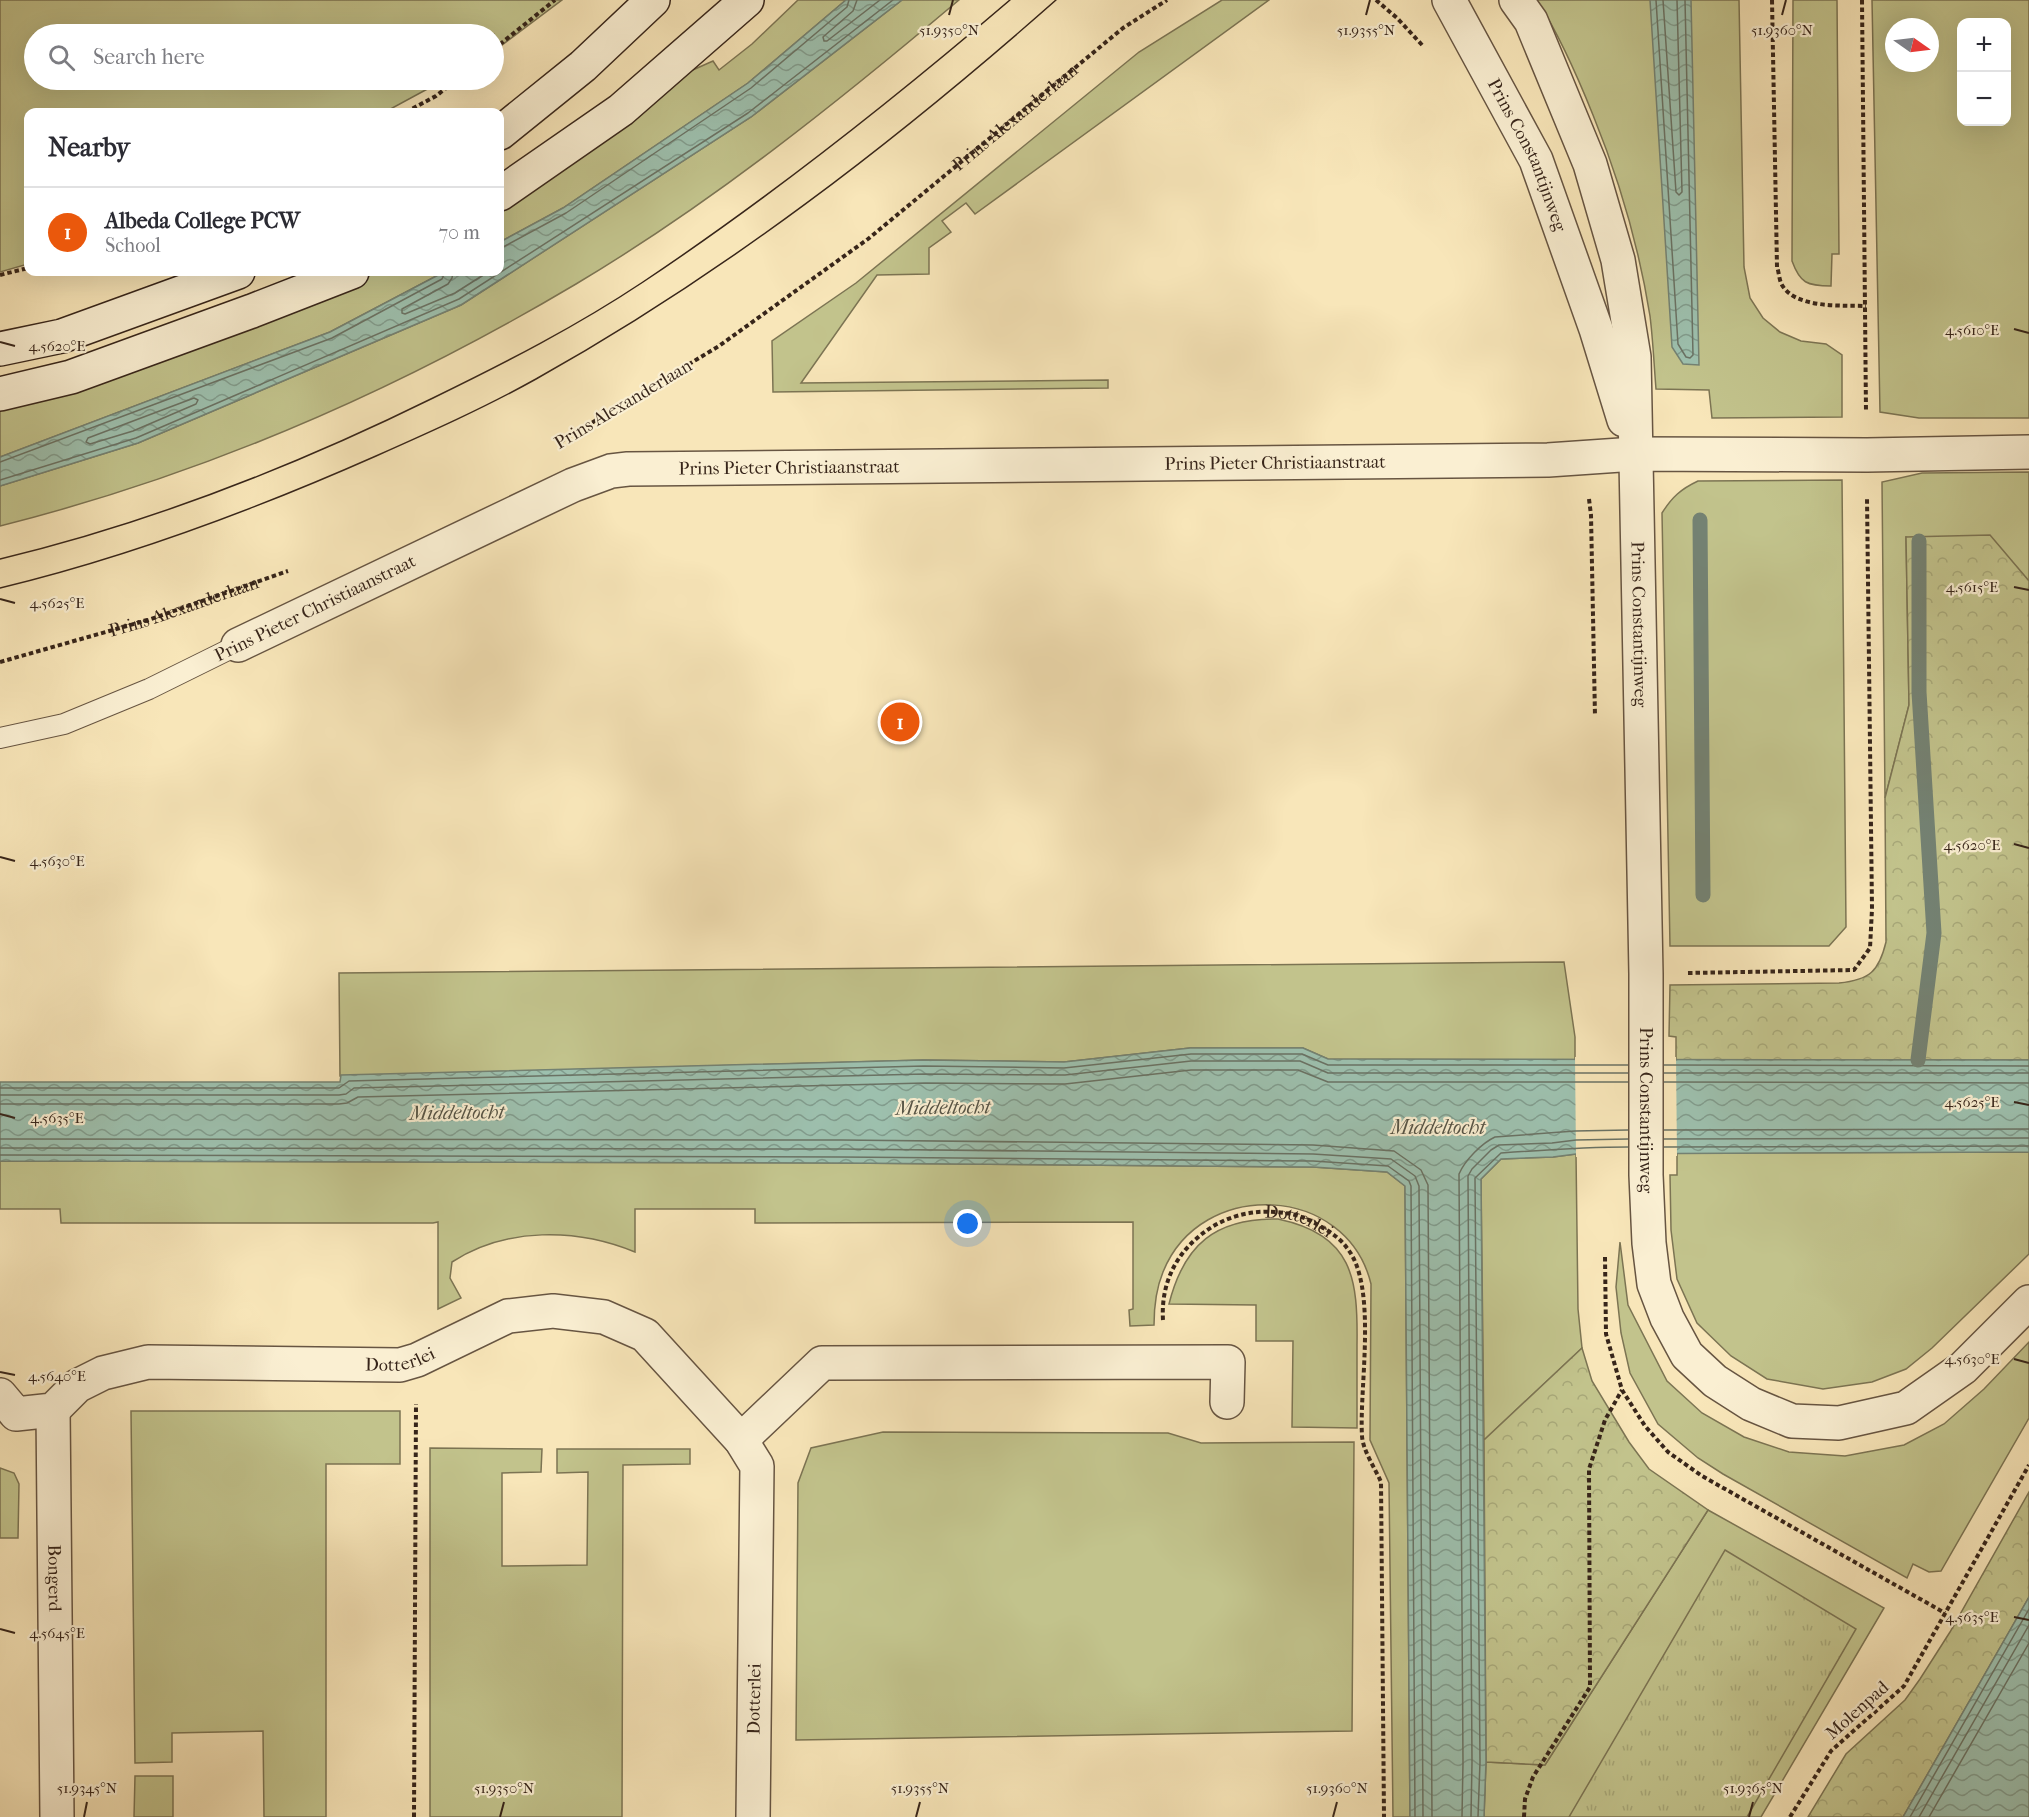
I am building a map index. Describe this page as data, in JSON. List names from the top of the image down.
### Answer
{
  "streets": {
    "street": [
      "Prins Constantijnweg",
      "Prins Pieter Christiaanstraat",
      "Dotterlei",
      "Bongerd"
    ],
    "path": ["Prins Alexanderlaan", "Molenpad"]
  },
  "crossings": [
    ["Prins Constantijnweg", "Prins Pieter Christiaanstraat"],
    ["Dotterlei", "Bongerd"]
  ],
  "water": ["Middeltocht"],
  "north": "right",
  "page": {
    "map_buttons": ["+", "−"],
    "search": "Search here",
    "heading": "Nearby",
    "list": [
      {
        "mark": "1",
        "name": "Albeda College PCW",
        "note": "School",
        "value": "70 m"
      }
    ],
    "pins": "1"
  },
  "coordinates": [
    "51.9350°N",
    "51.9355°N",
    "51.9360°N",
    "4.5610°E",
    "4.5620°E",
    "4.5615°E",
    "4.5625°E",
    "4.5630°E",
    "4.5635°E",
    "4.5640°E",
    "4.5645°E",
    "51.9345°N",
    "51.9365°N"
  ]
}
